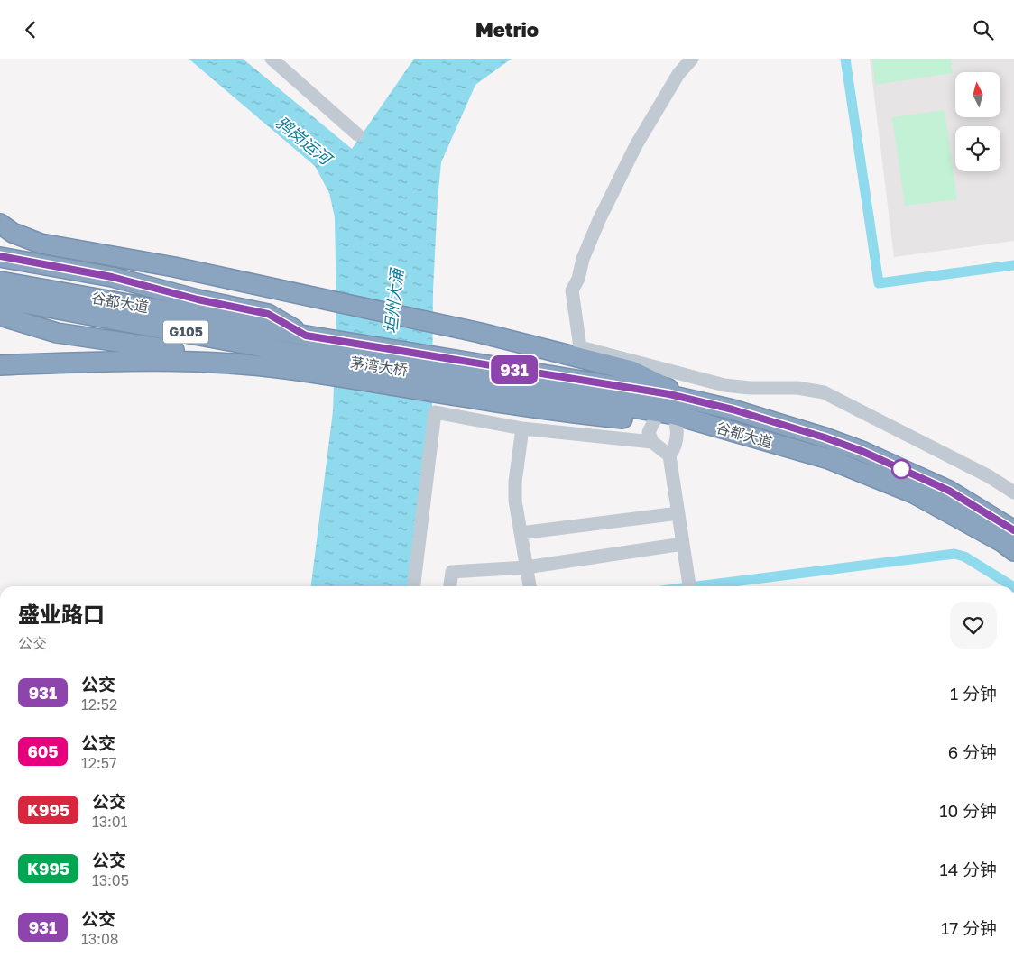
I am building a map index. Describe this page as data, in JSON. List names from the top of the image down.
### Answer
{
  "streets": {
    "highway": ["谷都大道", "G105", "茅湾大桥"]
  },
  "crossings": [
    ["谷都大道", "G105"],
    ["谷都大道", "茅湾大桥"]
  ],
  "water": ["鸦岗运河", "坦州大涌"],
  "lines": ["bus line 931"],
  "north": "top",
  "page": {
    "header": "Metrio",
    "on_map": "931",
    "heading": ["盛业路口", "公交"],
    "list": [
      {
        "mark": "931",
        "name": "公交",
        "note": "12:52",
        "value": "1 分钟"
      },
      {
        "mark": "605",
        "name": "公交",
        "note": "12:57",
        "value": "6 分钟"
      },
      {
        "mark": "K995",
        "name": "公交",
        "note": "13:01",
        "value": "10 分钟"
      },
      {
        "mark": "K995",
        "name": "公交",
        "note": "13:05",
        "value": "14 分钟"
      },
      {
        "mark": "931",
        "name": "公交",
        "note": "13:08",
        "value": "17 分钟"
      }
    ]
  }
}
